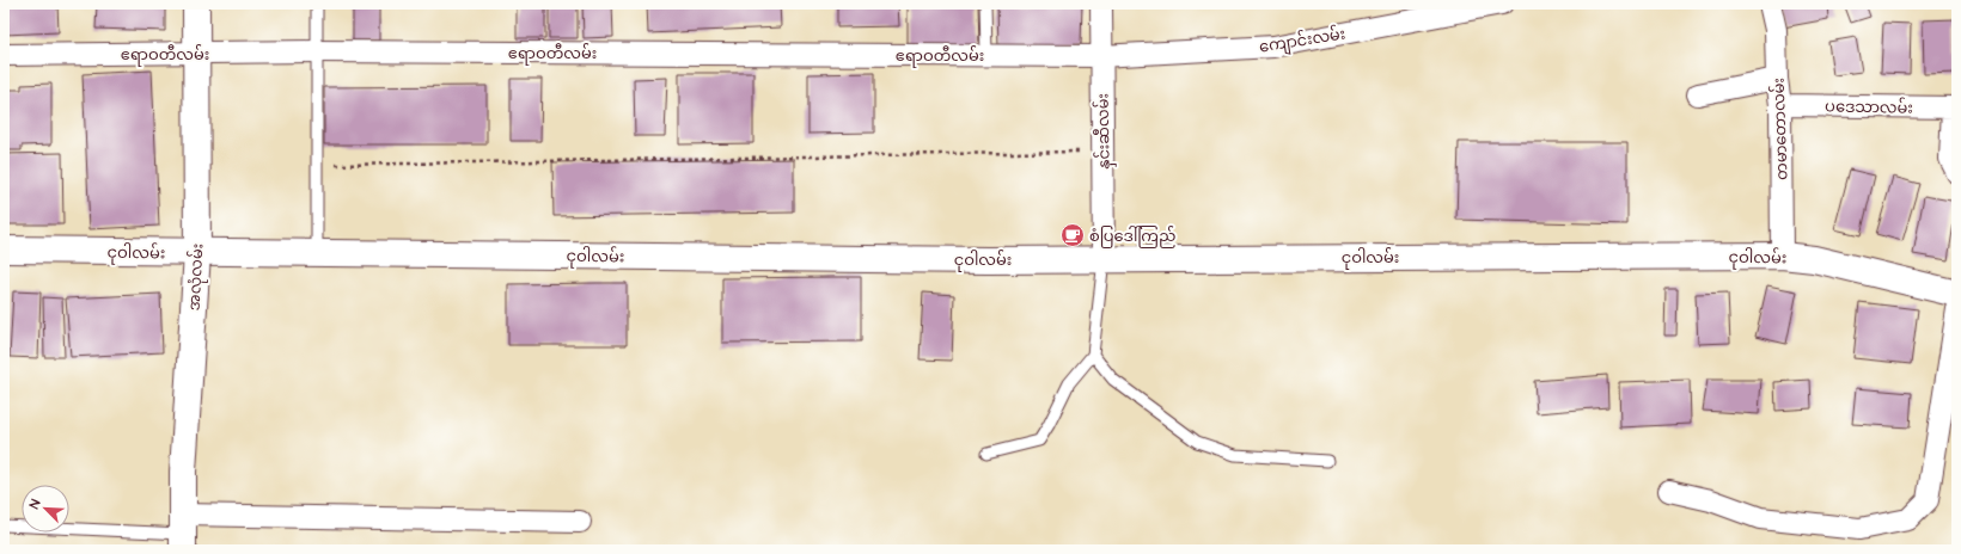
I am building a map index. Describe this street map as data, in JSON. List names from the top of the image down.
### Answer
{
  "streets": {
    "street": [
      "ကျောင်းလမ်း",
      "ဧရာဝတီလမ်း",
      "ပဒေသာလမ်း",
      "တမာတောလမ်း",
      "နှင်းဆီလမ်း",
      "ငုဝါလမ်း",
      "အလုံလမ်း"
    ]
  },
  "crossings": [
    ["ကျောင်းလမ်း", "ဧရာဝတီလမ်း"],
    ["ကျောင်းလမ်း", "နှင်းဆီလမ်း"],
    ["ဧရာဝတီလမ်း", "နှင်းဆီလမ်း"],
    ["ဧရာဝတီလမ်း", "အလုံလမ်း"],
    ["ပဒေသာလမ်း", "တမာတောလမ်း"],
    ["တမာတောလမ်း", "ငုဝါလမ်း"],
    ["နှင်းဆီလမ်း", "ငုဝါလမ်း"],
    ["ငုဝါလမ်း", "အလုံလမ်း"]
  ],
  "places": {
    "cafe": ["စံပြဒေါ်ကြည်"]
  },
  "north": "top left"
}
